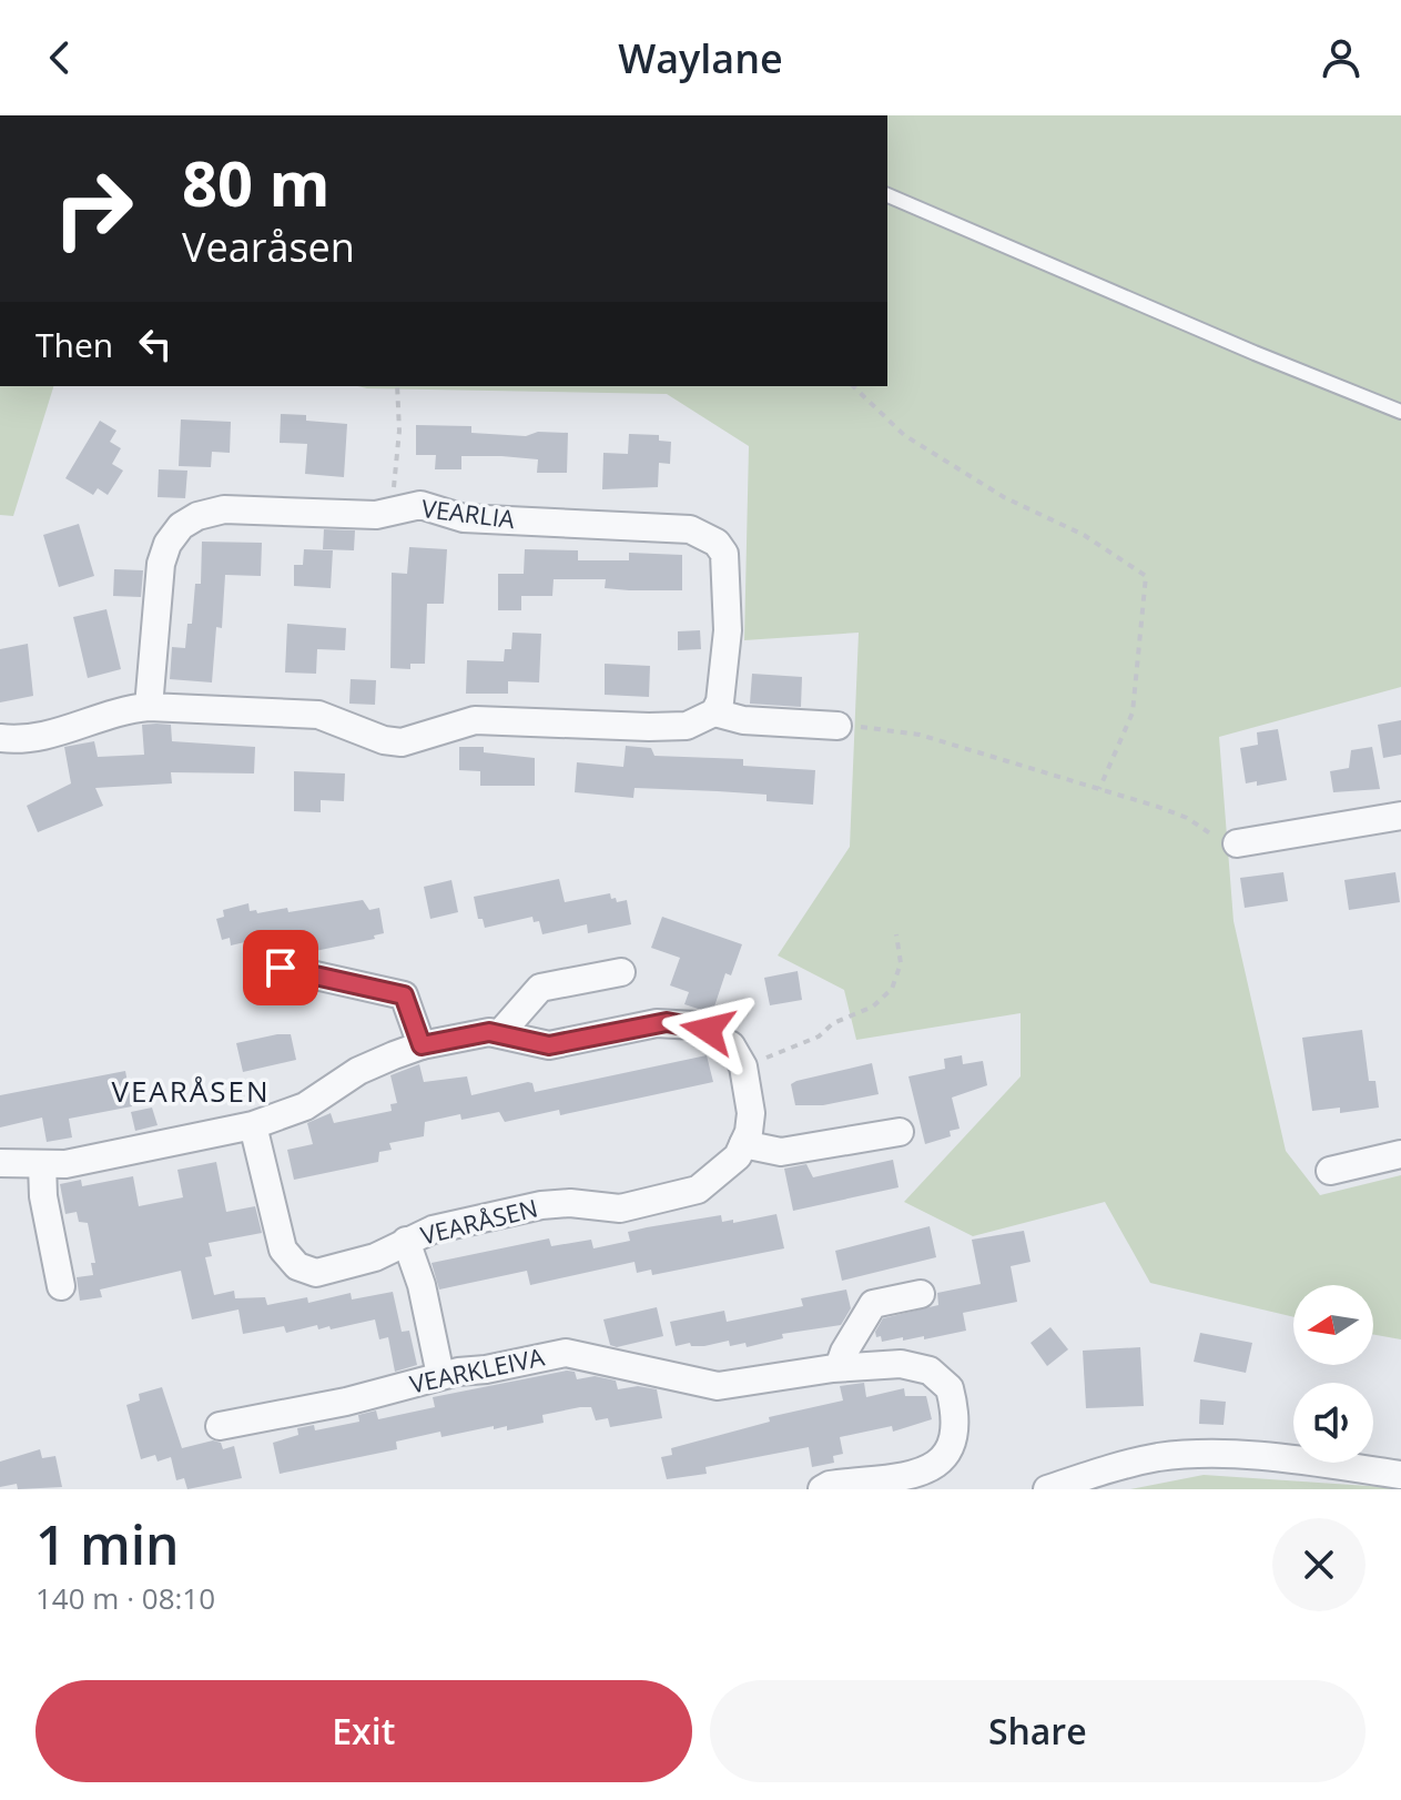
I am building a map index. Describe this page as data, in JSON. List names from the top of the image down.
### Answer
{
  "streets": {
    "street": ["VEARLIA", "VEARÅSEN", "VEARKLEIVA"]
  },
  "districts": ["VEARÅSEN"],
  "north": "left",
  "page": {
    "header": "Waylane",
    "turn": ["80 m", "Vearåsen"],
    "then": "Then",
    "heading": ["1 min", "140 m · 08:10"],
    "buttons": ["Exit", "Share"]
  }
}
